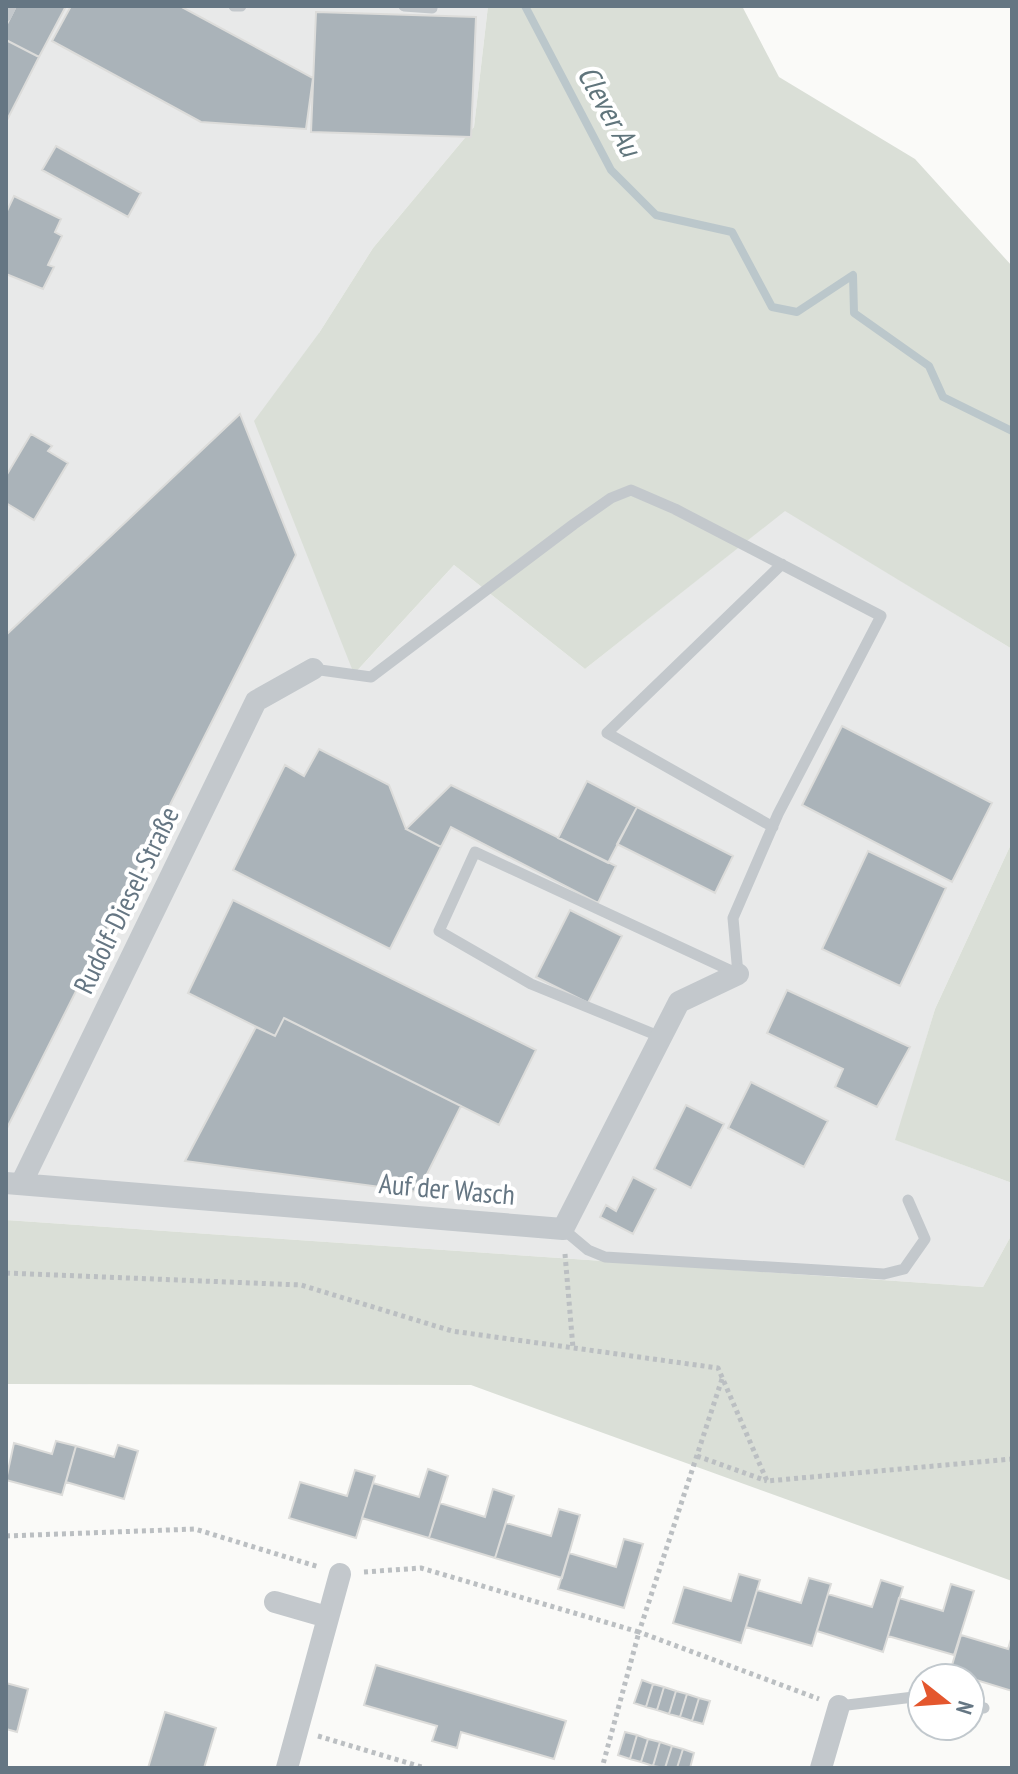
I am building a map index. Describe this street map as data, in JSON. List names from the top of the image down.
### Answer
{
  "streets": {
    "street": ["Rudolf-Diesel-Straße", "Auf der Wasch"]
  },
  "crossings": [
    ["Rudolf-Diesel-Straße", "Auf der Wasch"]
  ],
  "water": ["Clever Au"],
  "north": "right"
}
